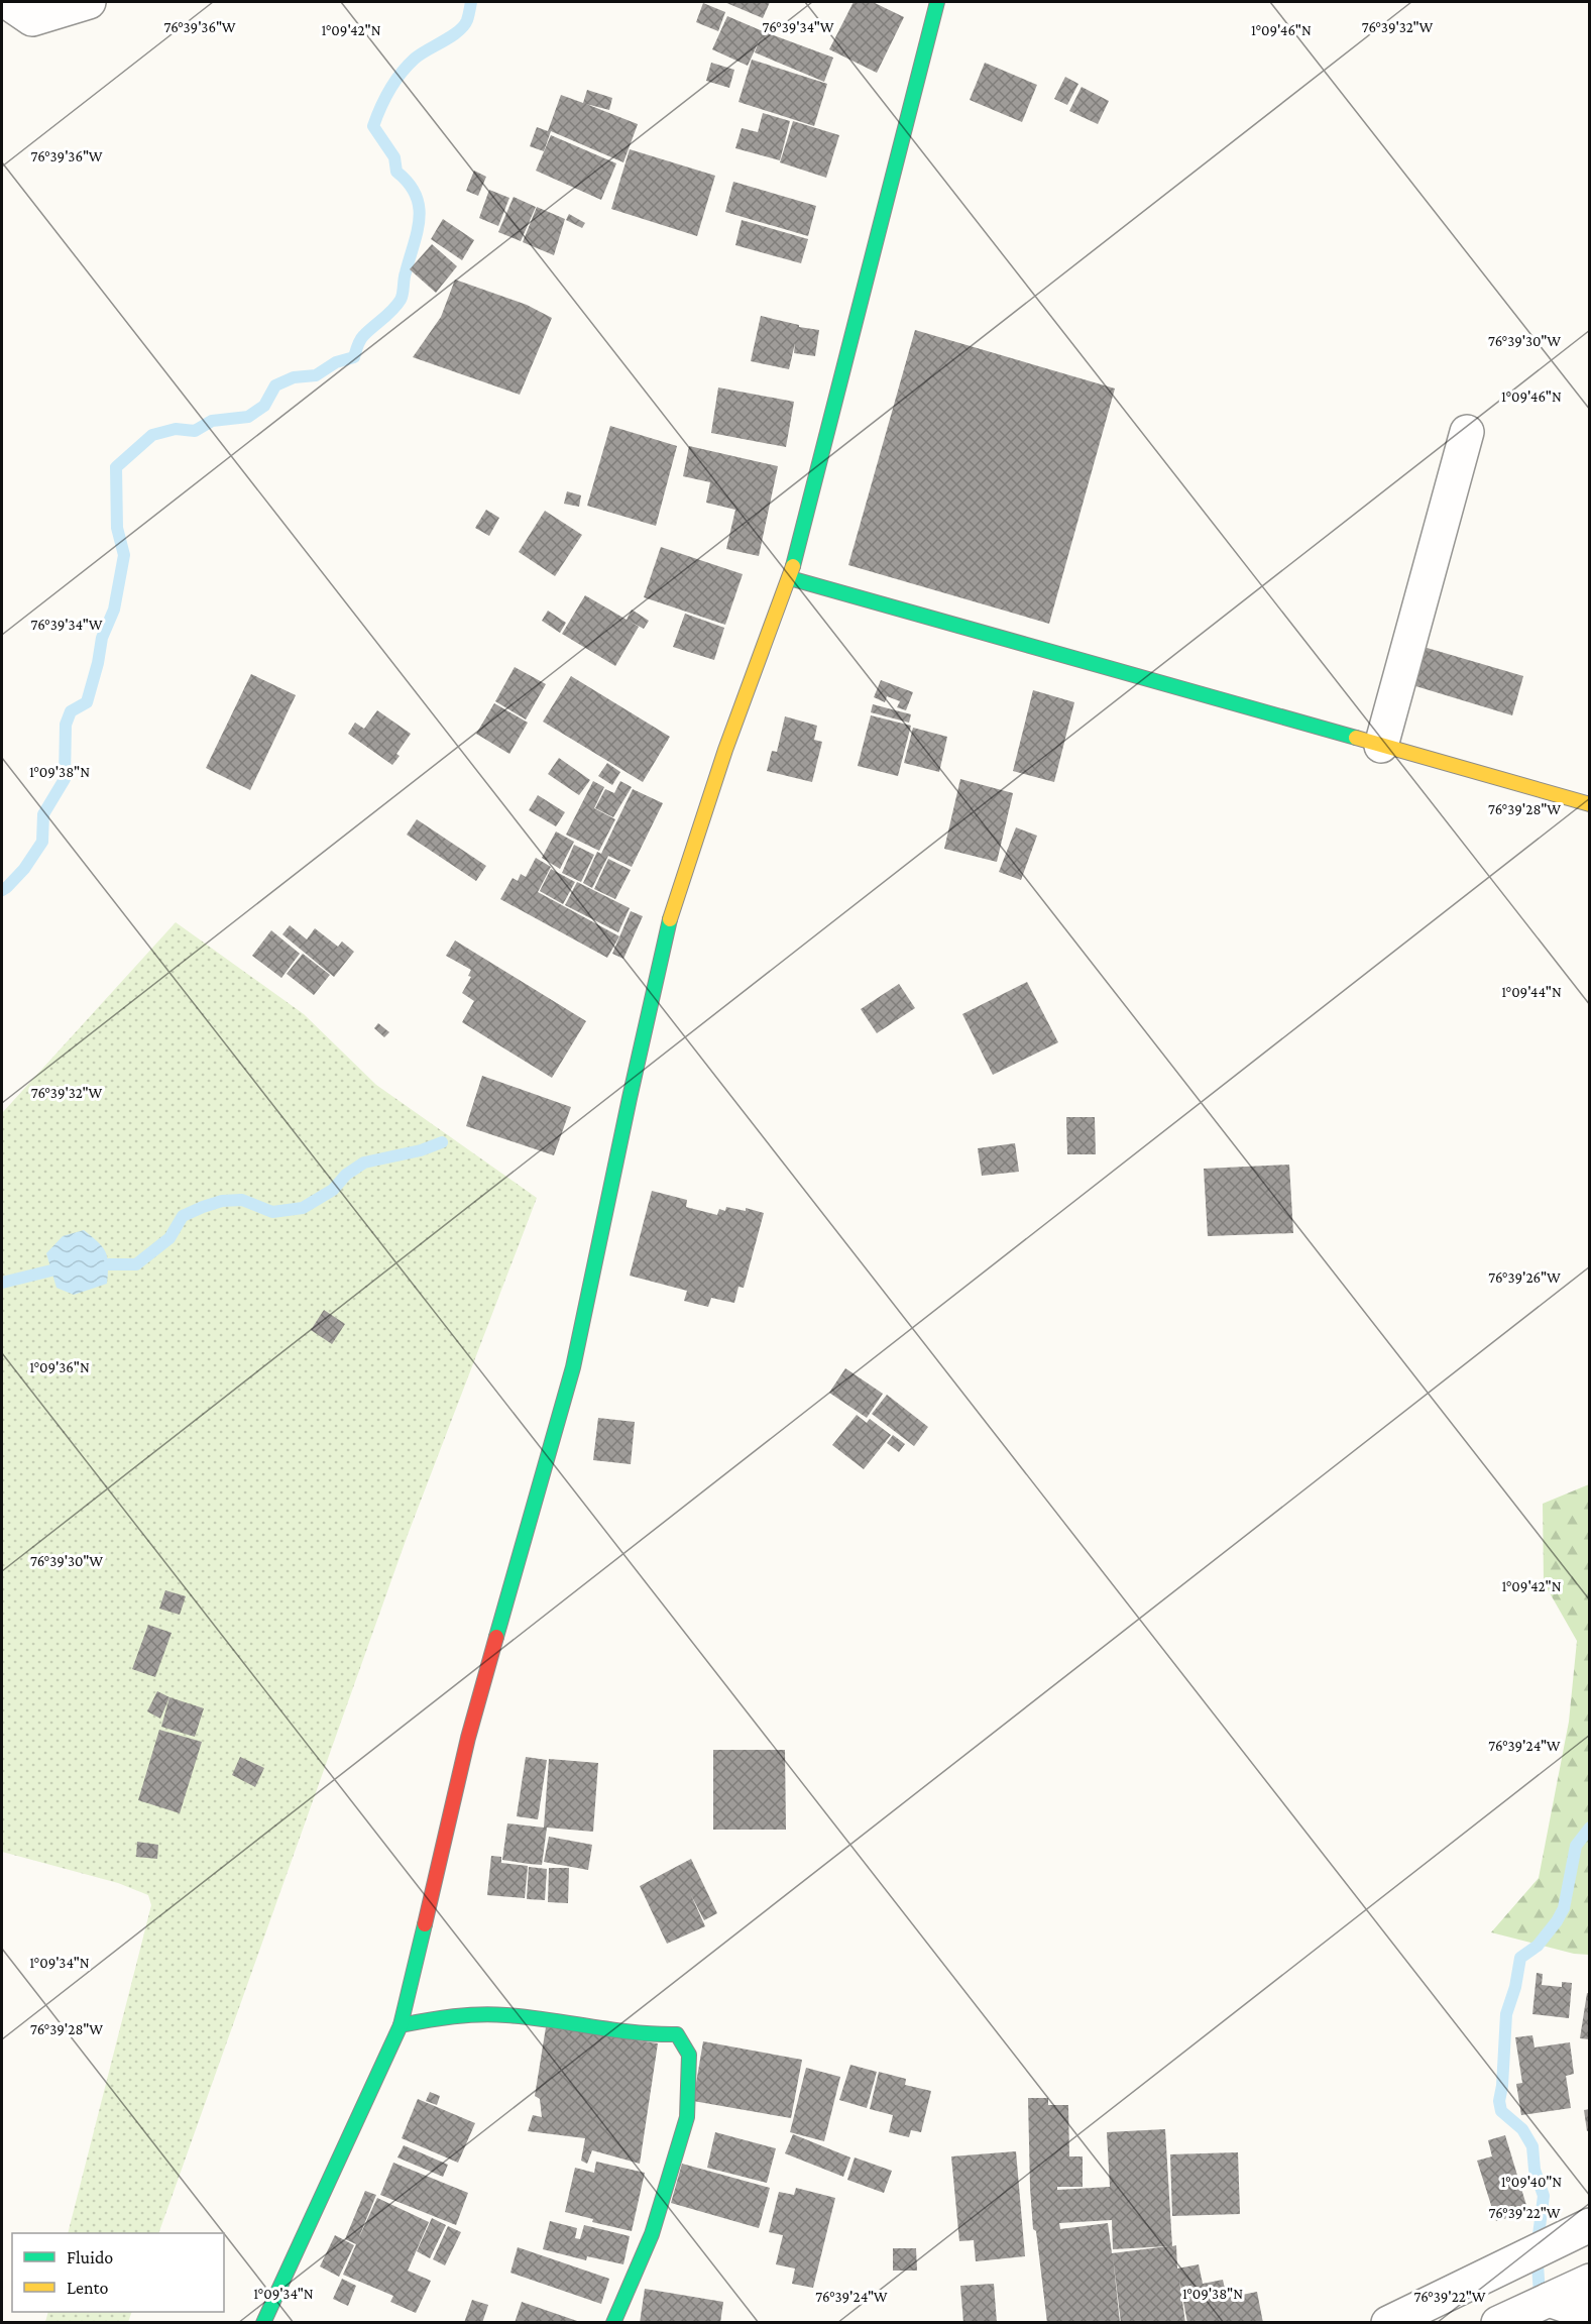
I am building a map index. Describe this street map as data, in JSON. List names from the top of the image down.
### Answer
{
  "legend": ["Fluido", "Lento"],
  "coordinates": [
    "76°39'36\"W",
    "76°39'34\"W",
    "76°39'32\"W",
    "1°09'42\"N",
    "1°09'46\"N",
    "76°39'30\"W",
    "1°09'38\"N",
    "76°39'28\"W",
    "1°09'44\"N",
    "76°39'26\"W",
    "1°09'36\"N",
    "76°39'24\"W",
    "1°09'34\"N",
    "1°09'40\"N",
    "76°39'22\"W"
  ]
}
